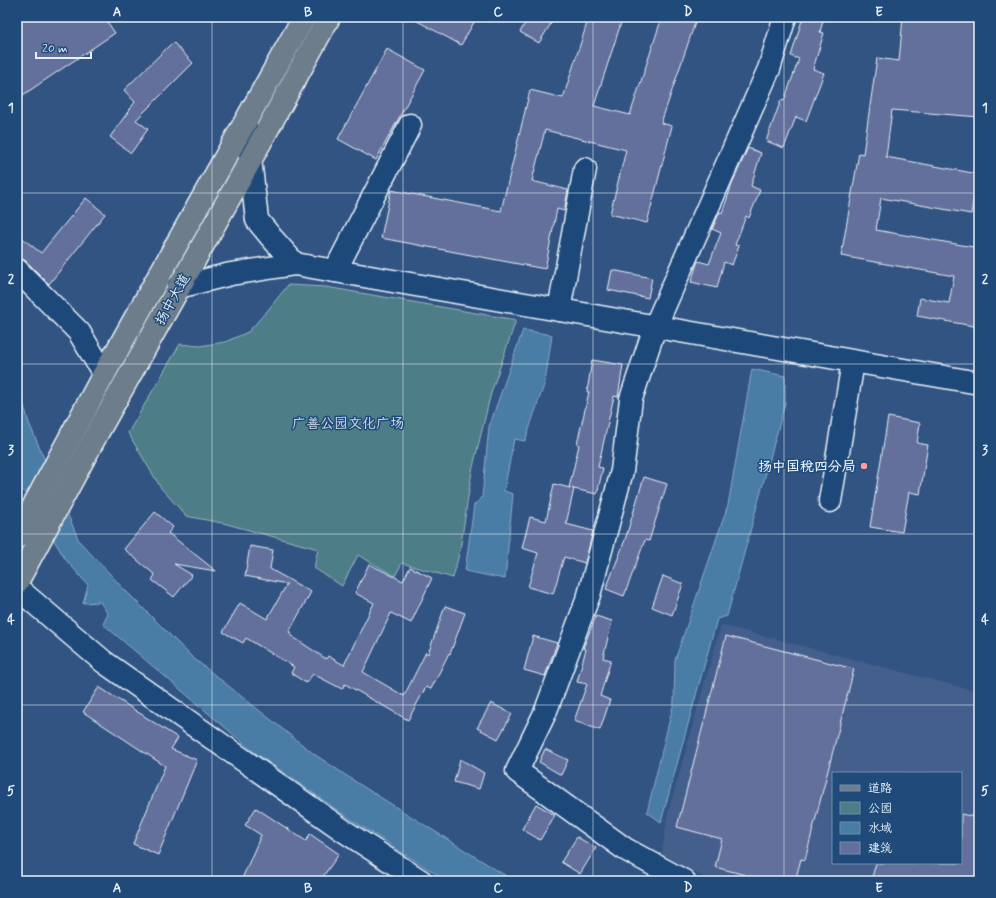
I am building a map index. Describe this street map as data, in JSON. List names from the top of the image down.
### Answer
{
  "streets": {
    "main road": ["扬中大道"]
  },
  "parks": ["广善公园文化广场"],
  "places": ["扬中国税四分局"],
  "legend": [
    "道路",
    "公园",
    "水域",
    "建筑"
  ],
  "scale_bar": "20 m",
  "grid": {
    "columns": [
      "A",
      "B",
      "C",
      "D",
      "E"
    ],
    "rows": [
      "1",
      "2",
      "3",
      "4",
      "5"
    ]
  }
}
